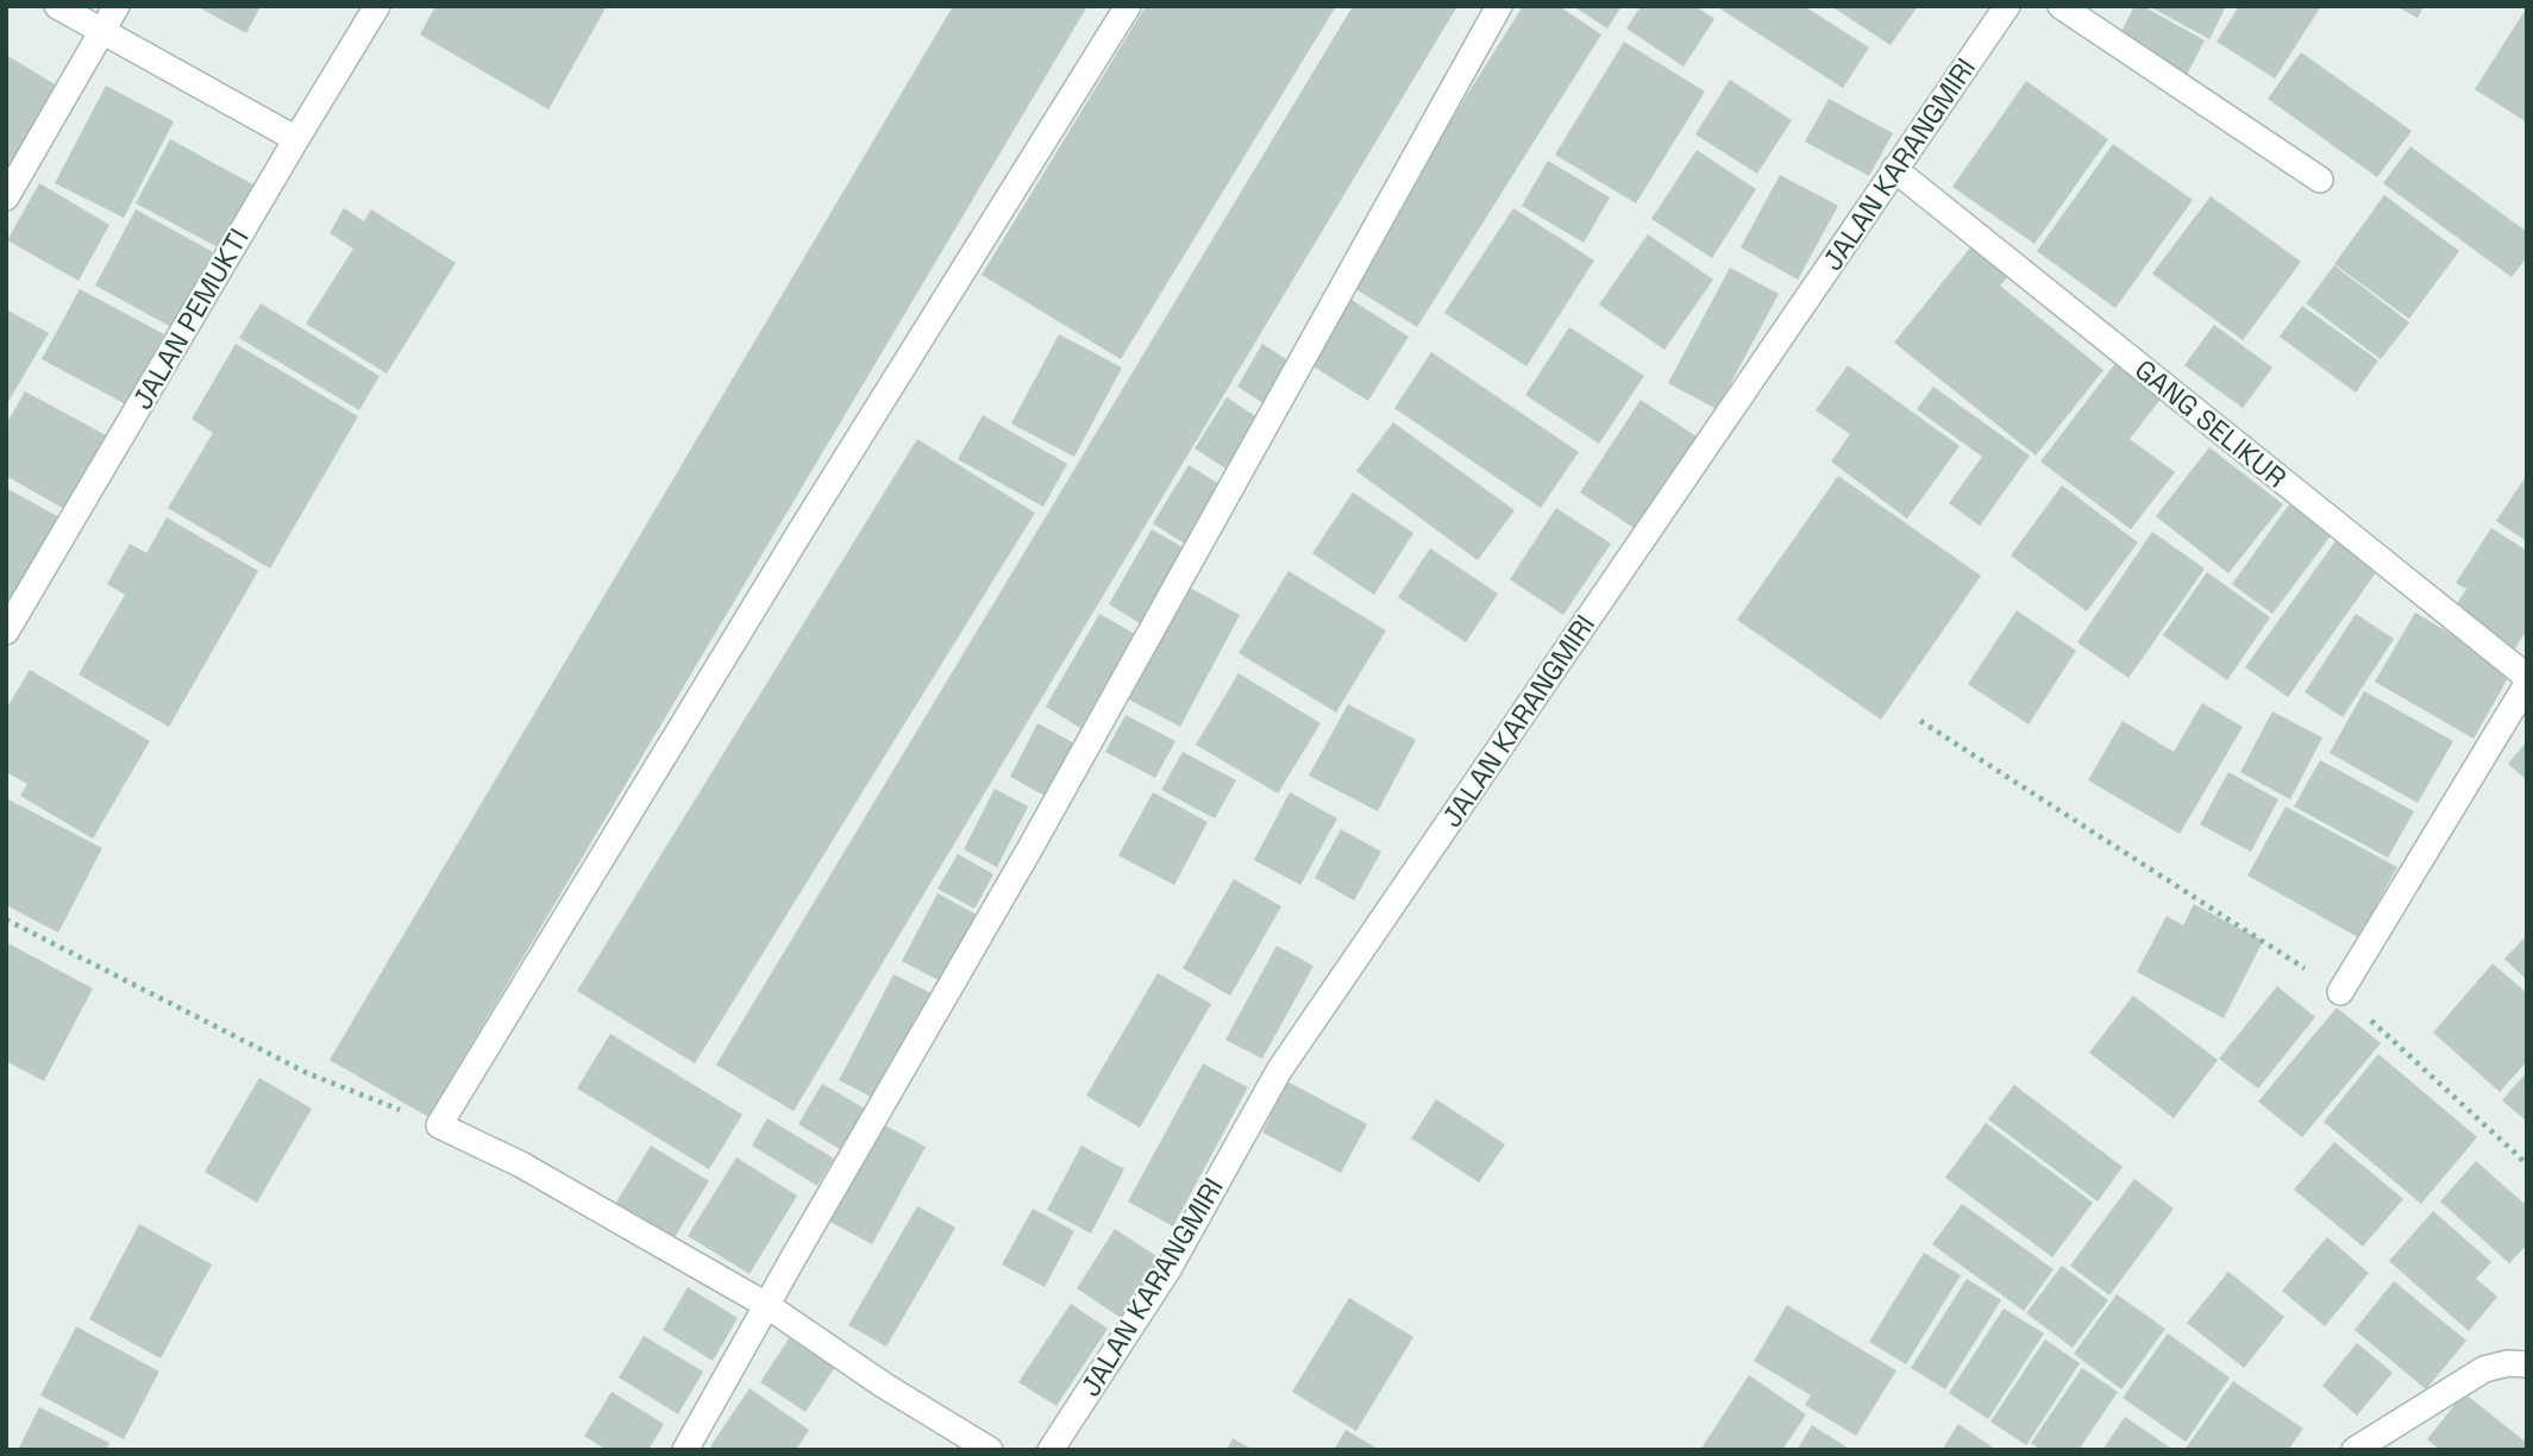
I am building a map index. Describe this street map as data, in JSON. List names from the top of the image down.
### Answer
{
  "streets": {
    "street": ["JALAN KARANGMIRI", "JALAN PEMUKTI", "GANG SELIKUR"]
  },
  "crossings": [
    ["JALAN KARANGMIRI", "GANG SELIKUR"]
  ]
}
